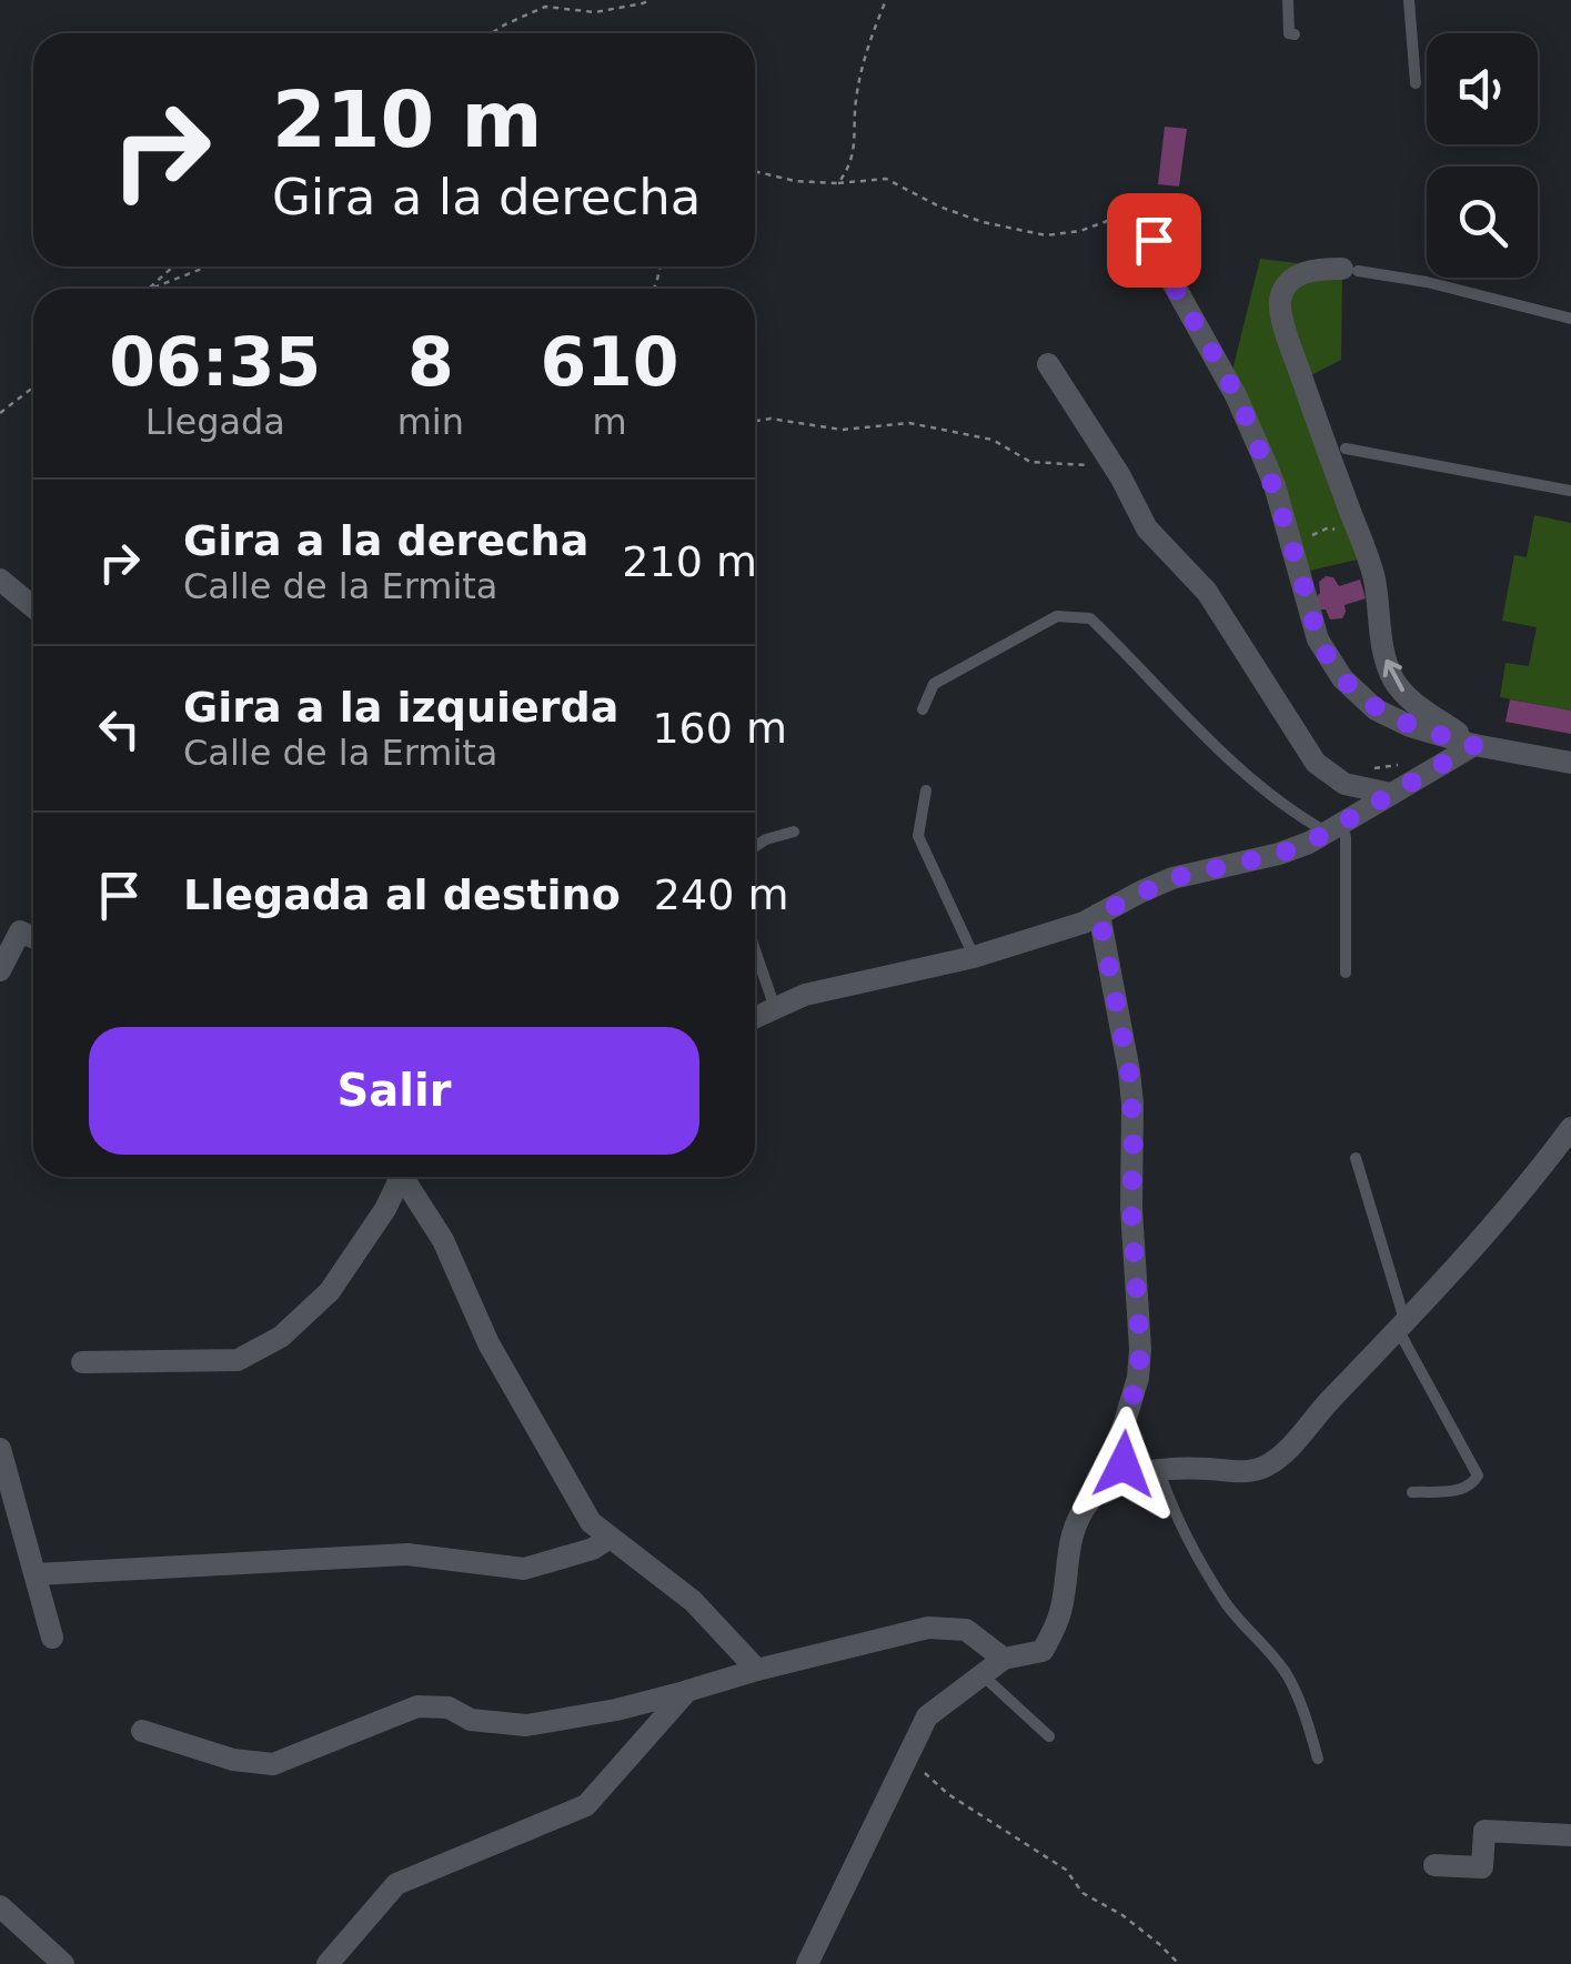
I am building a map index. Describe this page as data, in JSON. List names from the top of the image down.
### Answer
{
  "page": {
    "turn": ["210 m", "Gira a la derecha"],
    "eta": [
      "06:35",
      "Llegada",
      "8",
      "min",
      "610",
      "m"
    ],
    "list": [
      {
        "name": "Gira a la derecha",
        "note": "Calle de la Ermita",
        "value": "210 m"
      },
      {
        "name": "Gira a la izquierda",
        "note": "Calle de la Ermita",
        "value": "160 m"
      },
      {
        "name": "Llegada al destino",
        "value": "240 m"
      }
    ],
    "buttons": "Salir"
  }
}
